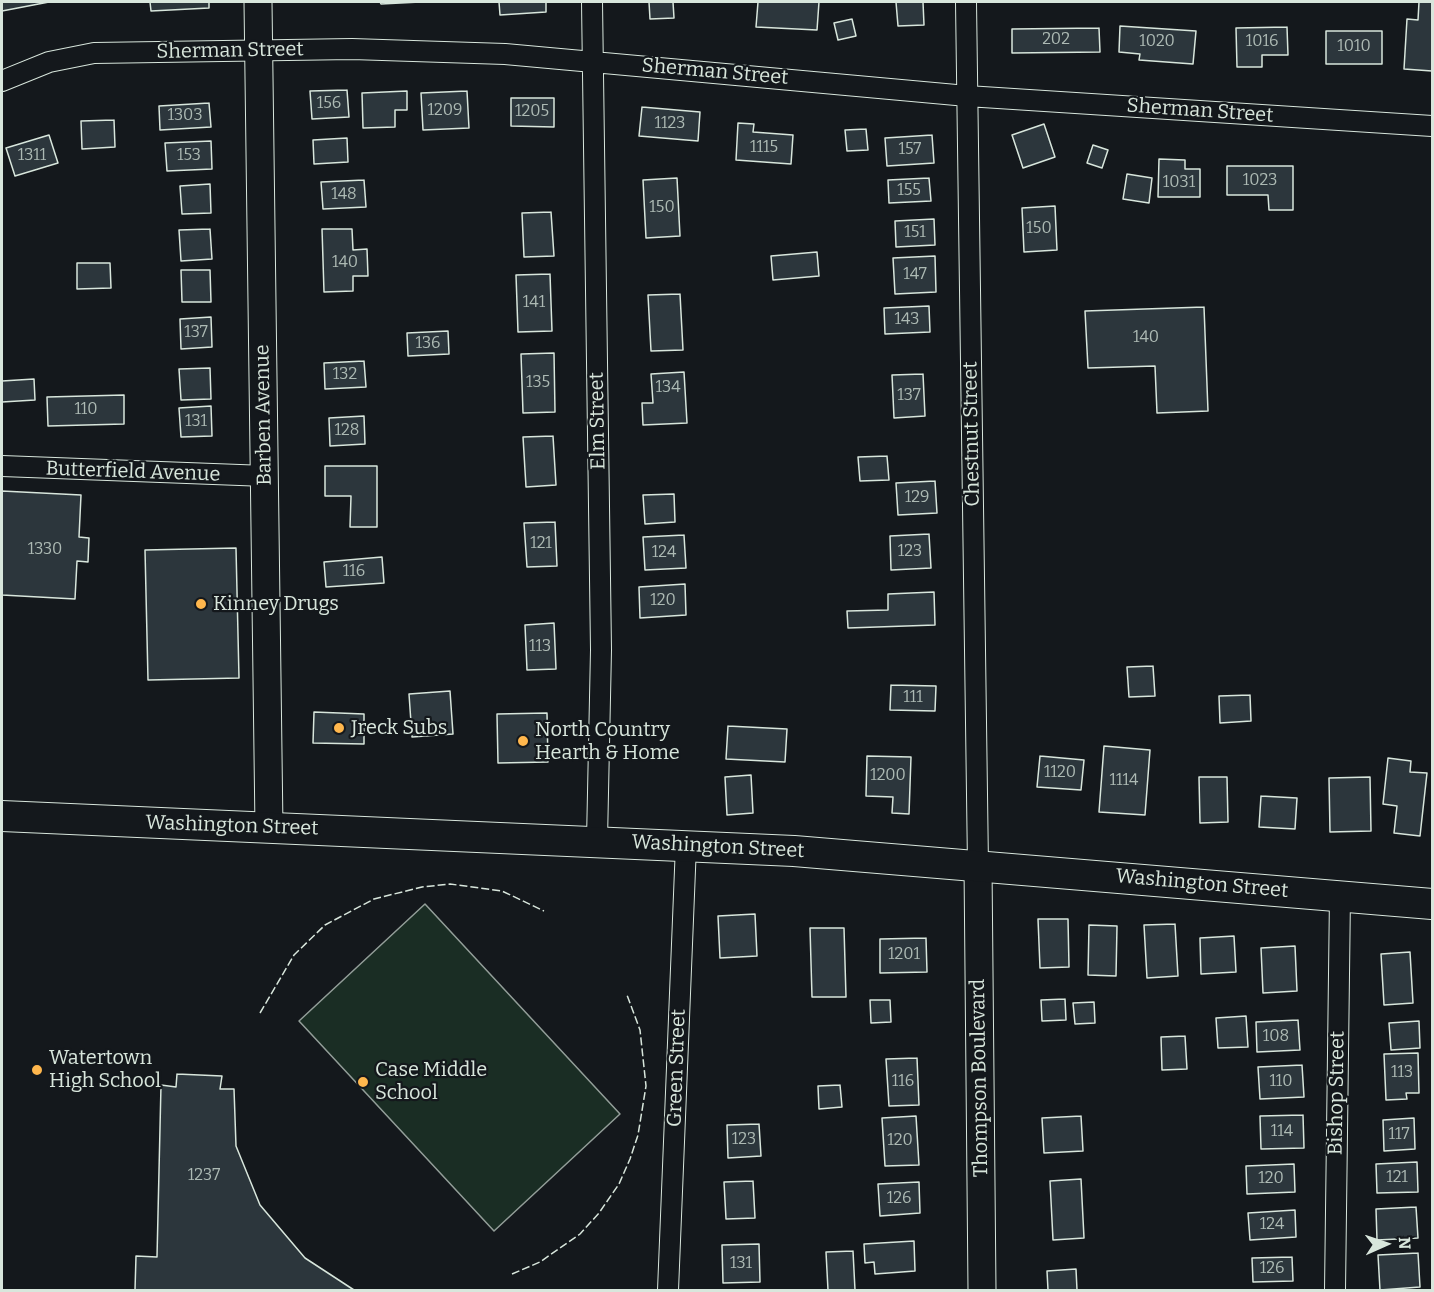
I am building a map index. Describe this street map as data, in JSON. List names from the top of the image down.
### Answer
{
  "streets": {
    "main road": ["Washington Street"],
    "street": [
      "Sherman Street",
      "Barben Avenue",
      "Elm Street",
      "Chestnut Street",
      "Butterfield Avenue",
      "Green Street",
      "Thompson Boulevard",
      "Bishop Street"
    ]
  },
  "crossings": [
    ["Sherman Street", "Barben Avenue"],
    ["Sherman Street", "Elm Street"],
    ["Sherman Street", "Chestnut Street"],
    ["Barben Avenue", "Butterfield Avenue"],
    ["Barben Avenue", "Washington Street"],
    ["Elm Street", "Washington Street"],
    ["Chestnut Street", "Washington Street"],
    ["Chestnut Street", "Thompson Boulevard"],
    ["Washington Street", "Green Street"],
    ["Washington Street", "Thompson Boulevard"],
    ["Washington Street", "Bishop Street"]
  ],
  "places": [
    "Kinney Drugs",
    "Jreck Subs",
    "North Country Hearth & Home",
    "Watertown High School",
    "Case Middle School"
  ],
  "house_numbers": [
    "202",
    "1020",
    "1016",
    "1010",
    "156",
    "1209",
    "1205",
    "1303",
    "1123",
    "1115",
    "157",
    "1311",
    "153",
    "1023",
    "1031",
    "155",
    "148",
    "150",
    "150",
    "151",
    "140",
    "147",
    "141",
    "143",
    "137",
    "140",
    "136",
    "132",
    "135",
    "134",
    "137",
    "110",
    "131",
    "128",
    "129",
    "121",
    "1330",
    "123",
    "124",
    "116",
    "120",
    "113",
    "111",
    "1120",
    "1200",
    "1114",
    "1201",
    "108",
    "113",
    "116",
    "110",
    "114",
    "117",
    "123",
    "120",
    "1237",
    "121",
    "120",
    "126",
    "124",
    "131",
    "126"
  ],
  "north": "right"
}
